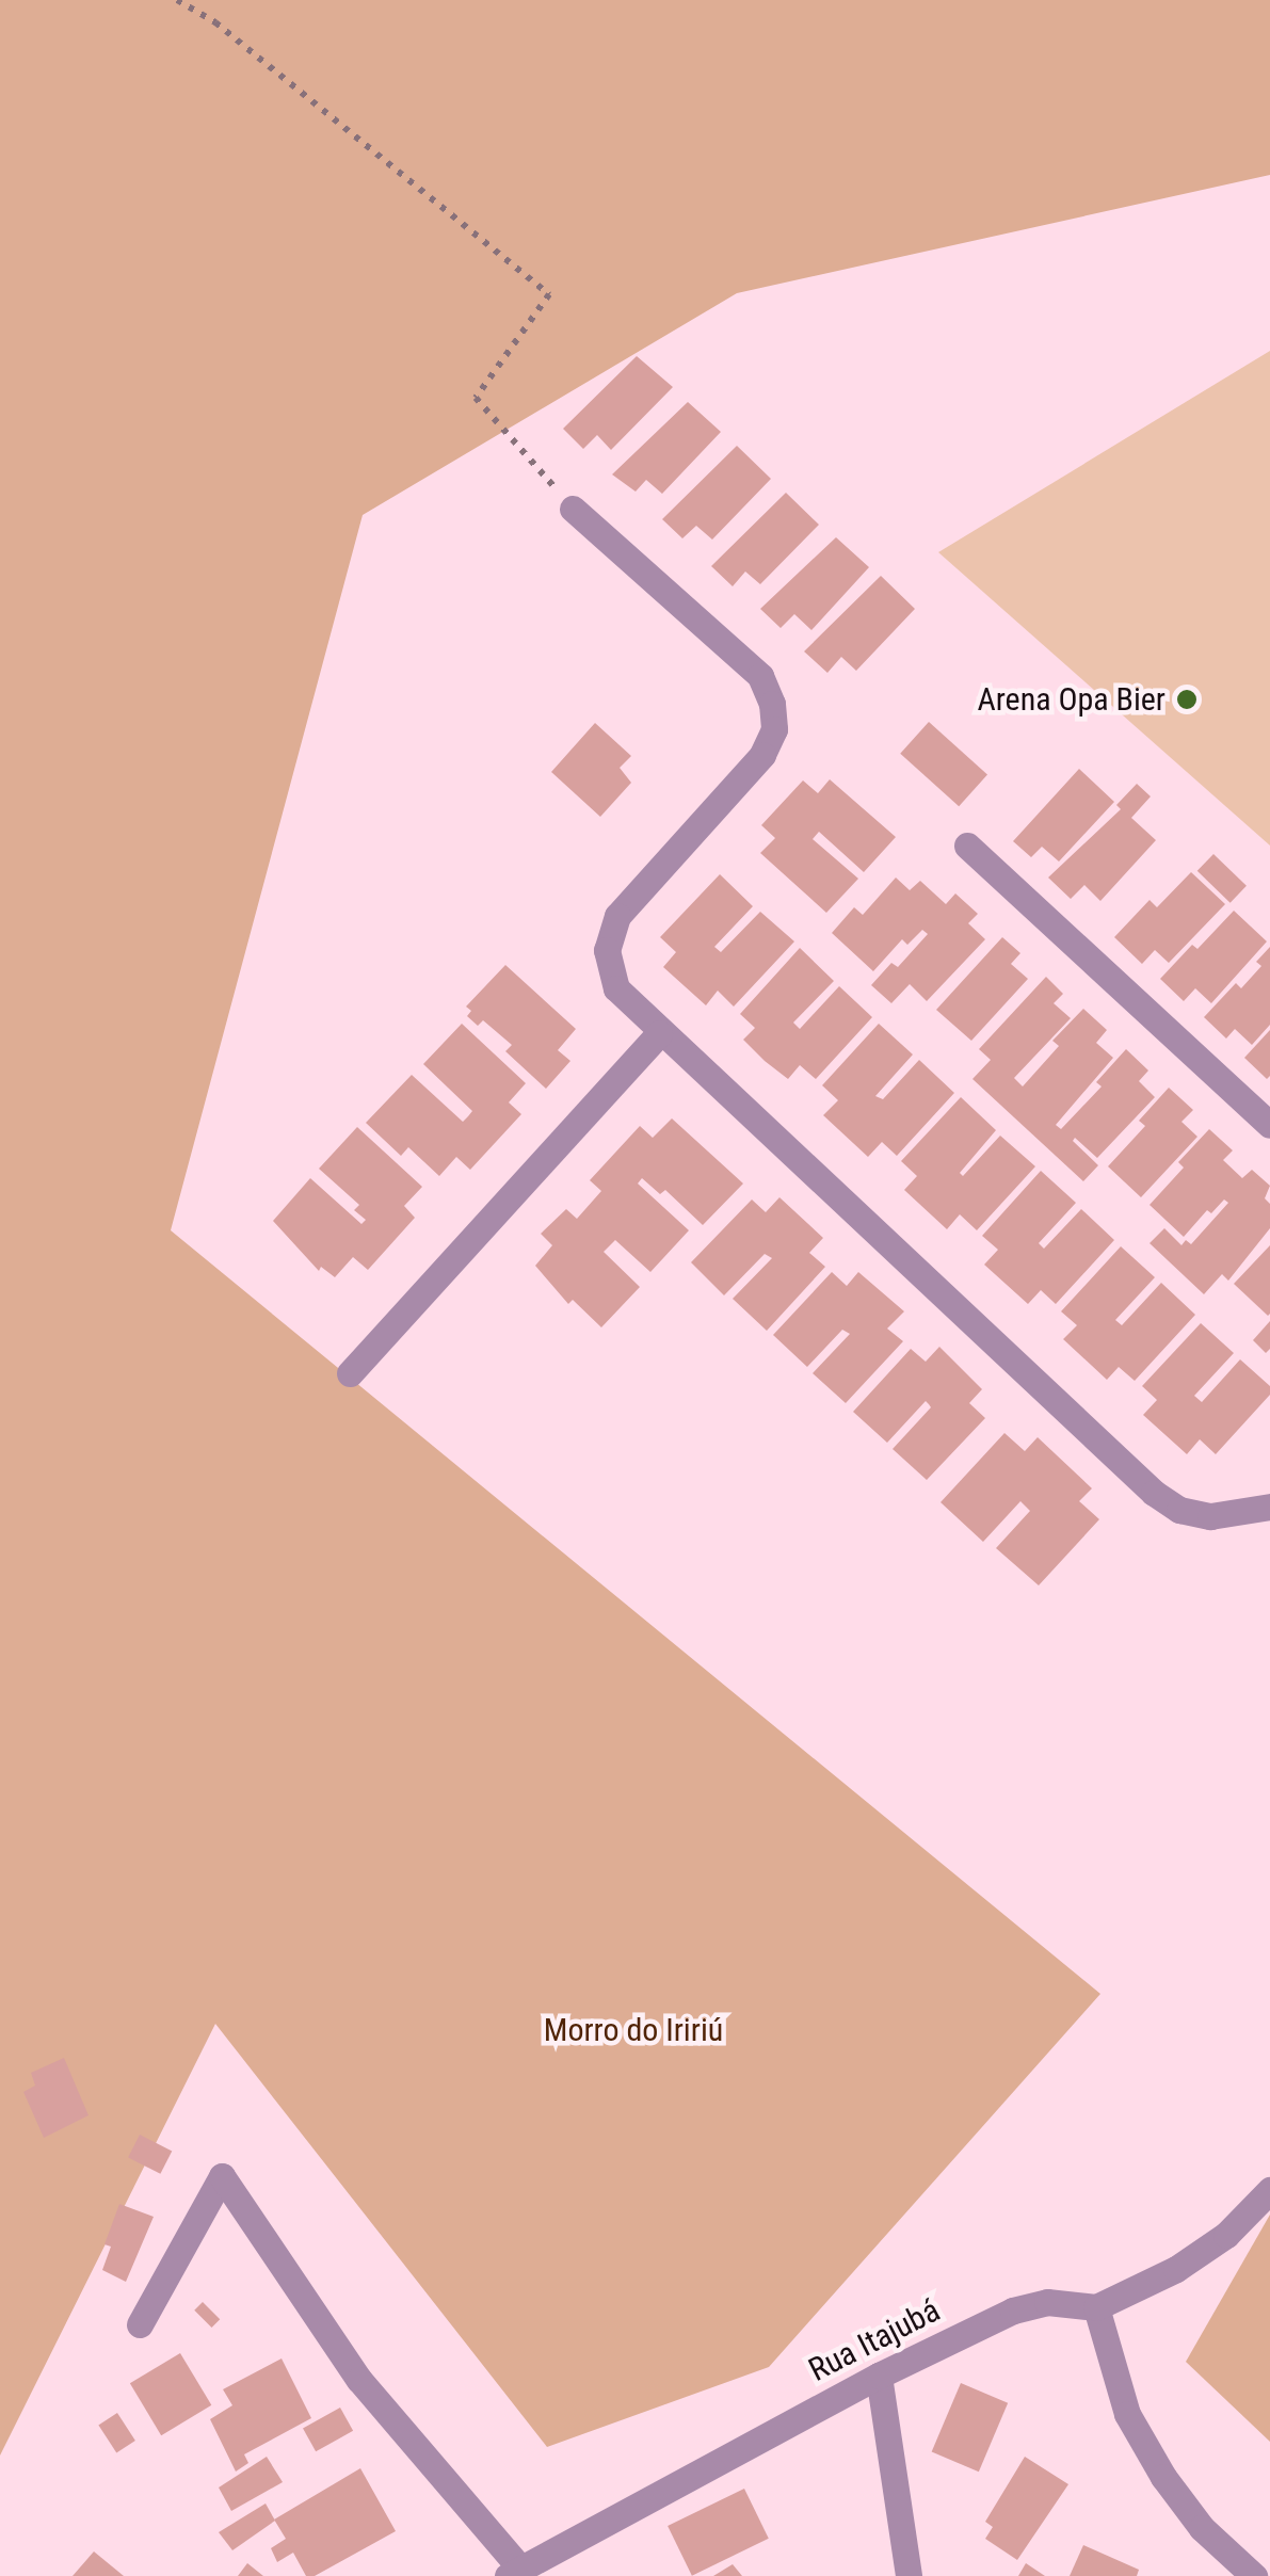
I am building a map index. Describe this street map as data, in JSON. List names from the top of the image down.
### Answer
{
  "streets": {
    "street": ["Rua Itajubá"]
  },
  "parks": ["Morro do Iririú"],
  "places": ["Arena Opa Bier"]
}
